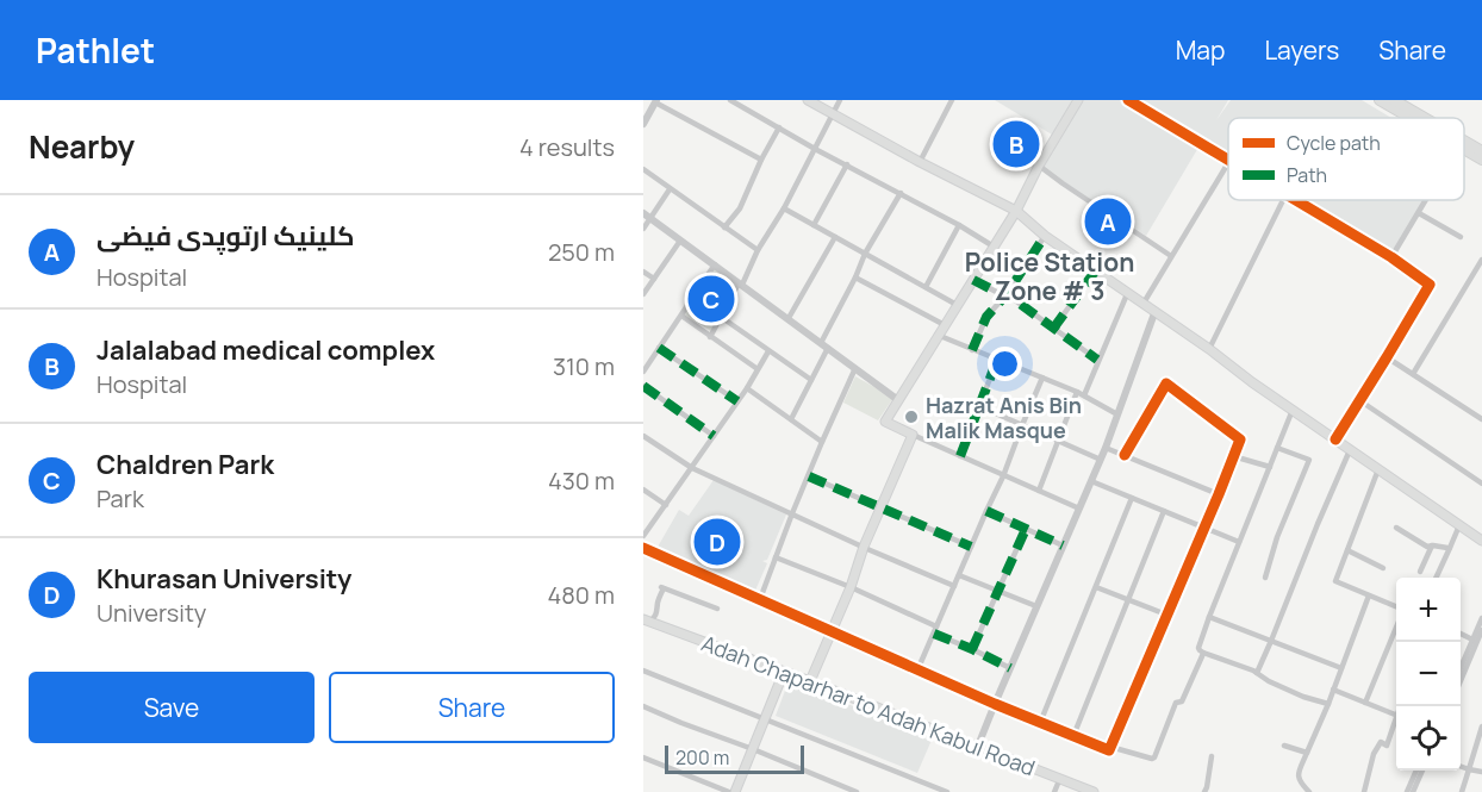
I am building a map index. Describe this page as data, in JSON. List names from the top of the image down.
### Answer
{
  "streets": {
    "main road": ["Adah Chaparhar to Adah Kabul Road"]
  },
  "districts": ["Police Station Zone # 3"],
  "places": ["Hazrat Anis Bin Malik Masque"],
  "legend": ["Cycle path", "Path"],
  "scale_bar": "200 m",
  "page": {
    "header": "Pathlet",
    "nav": ["Map", "Layers", "Share"],
    "heading": ["Nearby", "4 results"],
    "pins": [
      "B",
      "A",
      "C",
      "D"
    ],
    "list": [
      {
        "mark": "A",
        "name": "کلینیک ارتوپدی فیضی",
        "note": "Hospital",
        "value": "250 m"
      },
      {
        "mark": "B",
        "name": "Jalalabad medical complex",
        "note": "Hospital",
        "value": "310 m"
      },
      {
        "mark": "C",
        "name": "Chaldren Park",
        "note": "Park",
        "value": "430 m"
      },
      {
        "mark": "D",
        "name": "Khurasan University",
        "note": "University",
        "value": "480 m"
      }
    ],
    "map_buttons": ["+", "−"],
    "buttons": ["Save", "Share"],
    "scale": "200 m"
  }
}
